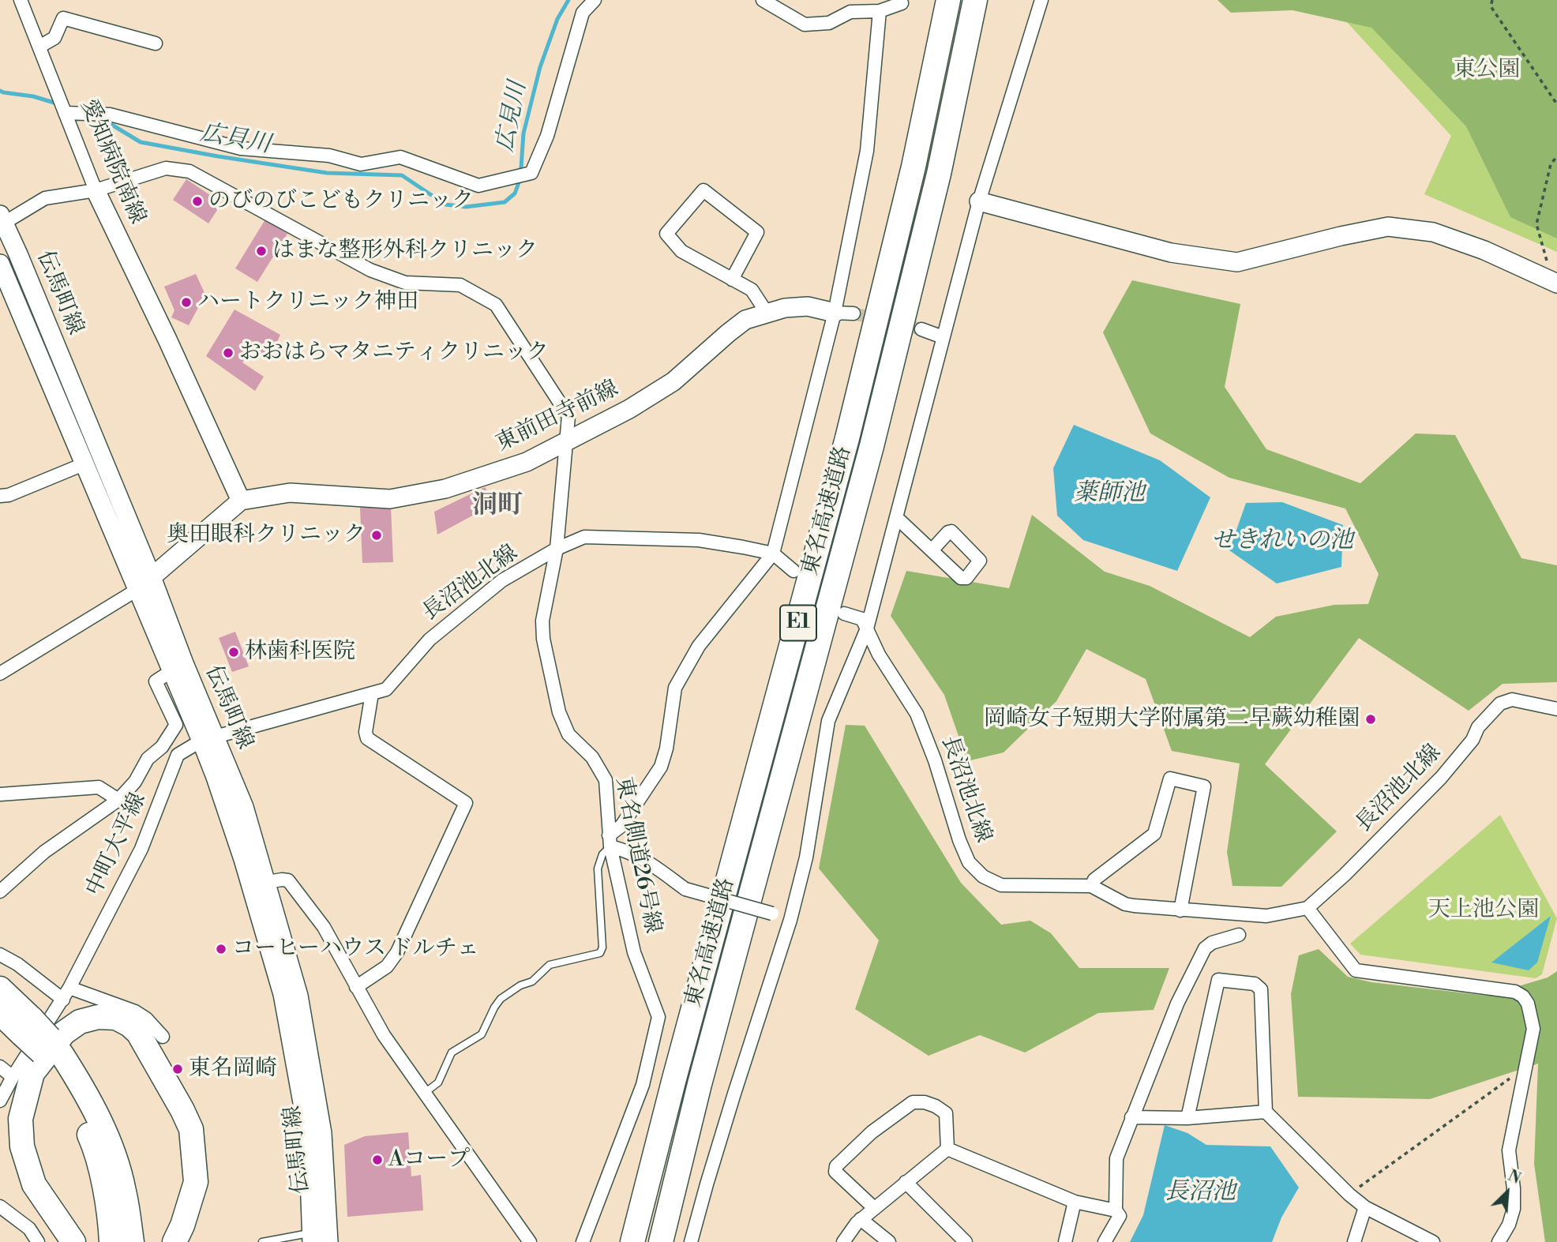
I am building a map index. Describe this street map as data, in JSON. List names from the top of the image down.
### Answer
{
  "streets": {
    "highway": ["東名高速道路", "E1"],
    "street": [
      "愛知病院南線",
      "伝馬町線",
      "東前田寺前線",
      "長沼池北線",
      "中町大平線",
      "東名側道26号線"
    ]
  },
  "crossings": [
    ["愛知病院南線", "東前田寺前線"],
    ["愛知病院南線", "東名側道26号線"],
    ["伝馬町線", "長沼池北線"],
    ["伝馬町線", "中町大平線"],
    ["伝馬町線", "東名側道26号線"],
    ["東前田寺前線", "東名側道26号線"],
    ["長沼池北線", "中町大平線"],
    ["長沼池北線", "東名側道26号線"]
  ],
  "districts": ["洞町"],
  "water": [
    "広見川",
    "広貝川",
    "薬師池",
    "せきれいの池",
    "長沼池"
  ],
  "parks": ["東公園", "天上池公園"],
  "places": [
    "のびのびこどもクリニック",
    "はまな整形外科クリニック",
    "ハートクリニック神田",
    "おおはらマタニティクリニック",
    "奥田眼科クリニック",
    "林歯科医院",
    "岡崎女子短期大学附属第二早蕨幼稚園",
    "コーヒーハウス ドルチェ",
    "東名岡崎",
    "Aコープ"
  ],
  "north": "top right"
}
